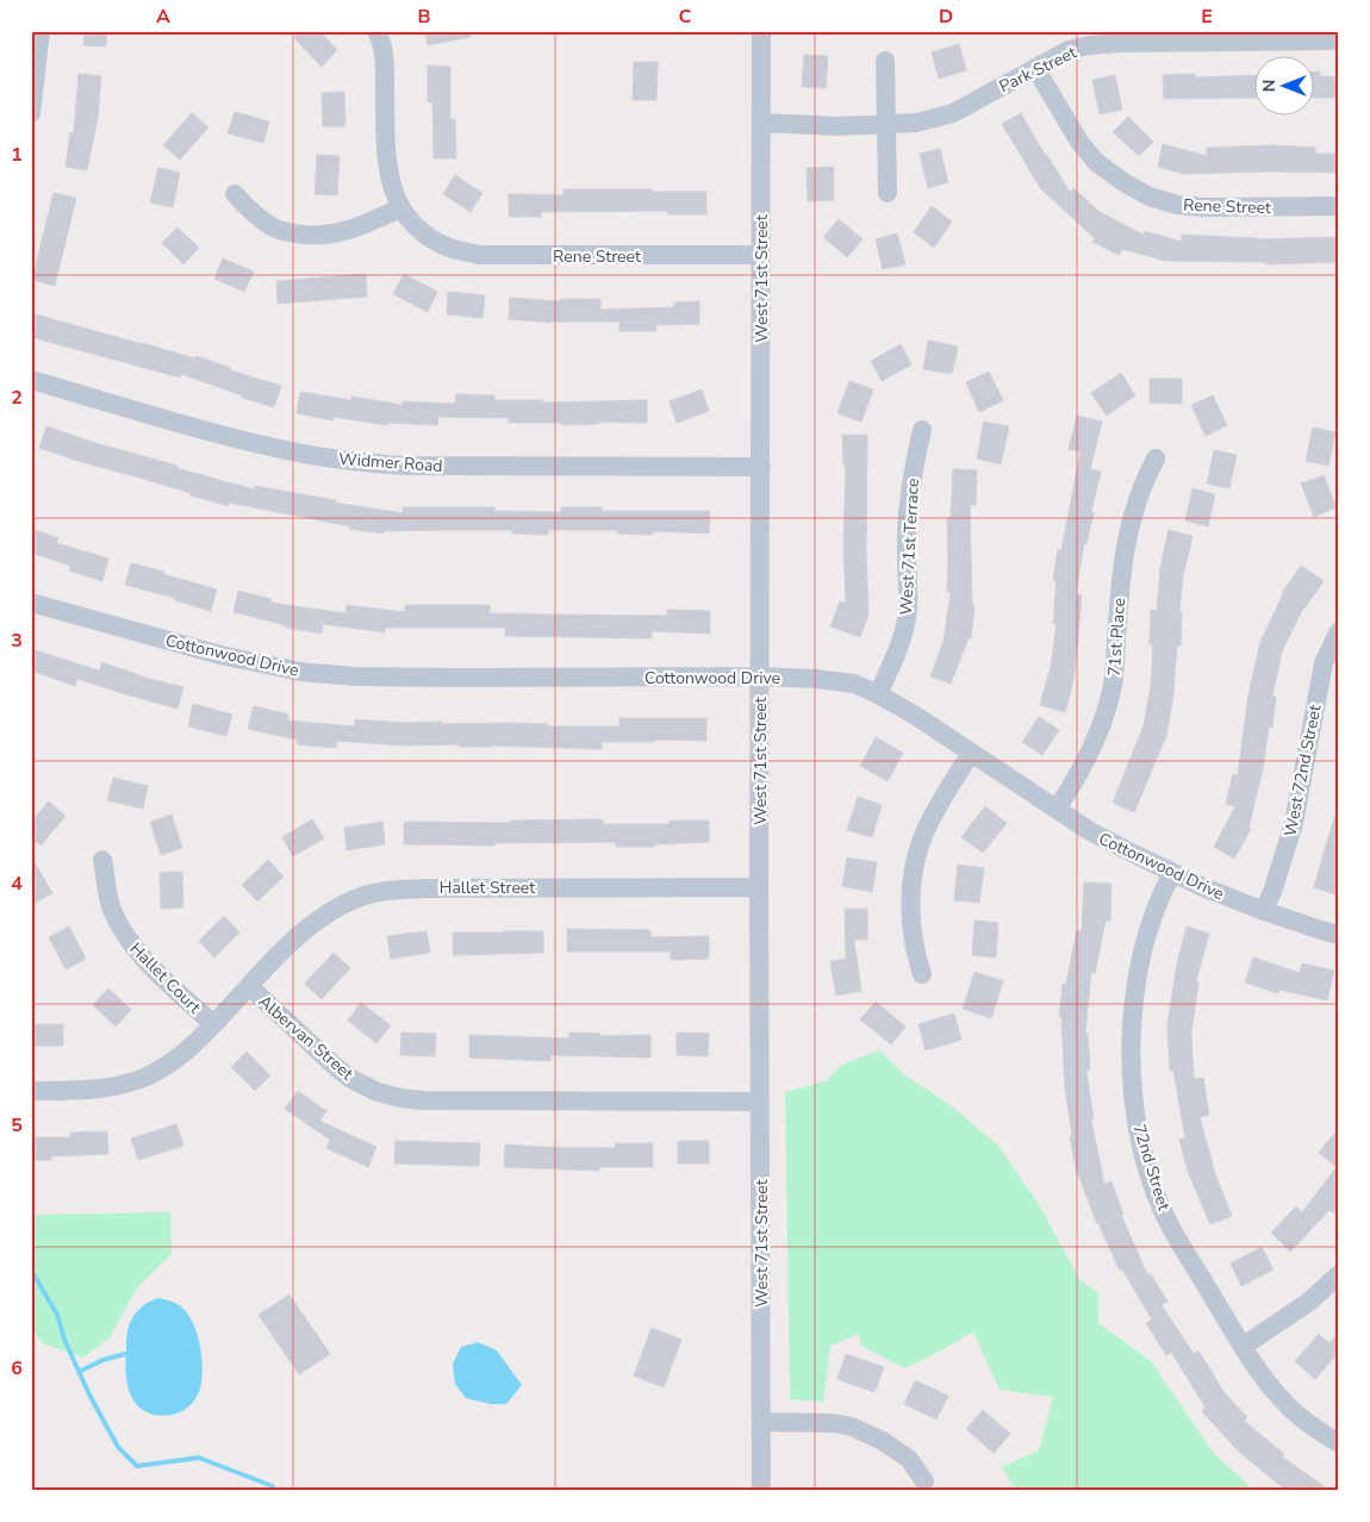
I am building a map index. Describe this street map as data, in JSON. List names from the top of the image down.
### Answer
{
  "streets": {
    "street": [
      "Park Street",
      "Rene Street",
      "West 71st Street",
      "Widmer Road",
      "West 71st Terrace",
      "71st Place",
      "Cottonwood Drive",
      "West 72nd Street",
      "Hallet Street",
      "Hallet Court",
      "Albervan Street",
      "72nd Street"
    ]
  },
  "crossings": [
    ["Park Street", "Rene Street"],
    ["Park Street", "West 71st Street"],
    ["Rene Street", "West 71st Street"],
    ["West 71st Street", "Widmer Road"],
    ["West 71st Street", "Cottonwood Drive"],
    ["West 71st Street", "Hallet Street"],
    ["West 71st Street", "Albervan Street"],
    ["West 71st Terrace", "Cottonwood Drive"],
    ["71st Place", "Cottonwood Drive"],
    ["Cottonwood Drive", "West 72nd Street"],
    ["Cottonwood Drive", "72nd Street"],
    ["Hallet Street", "Albervan Street"],
    ["Hallet Court", "Albervan Street"]
  ],
  "north": "left",
  "grid": {
    "columns": [
      "A",
      "B",
      "C",
      "D",
      "E"
    ],
    "rows": [
      "1",
      "2",
      "3",
      "4",
      "5",
      "6"
    ]
  }
}
